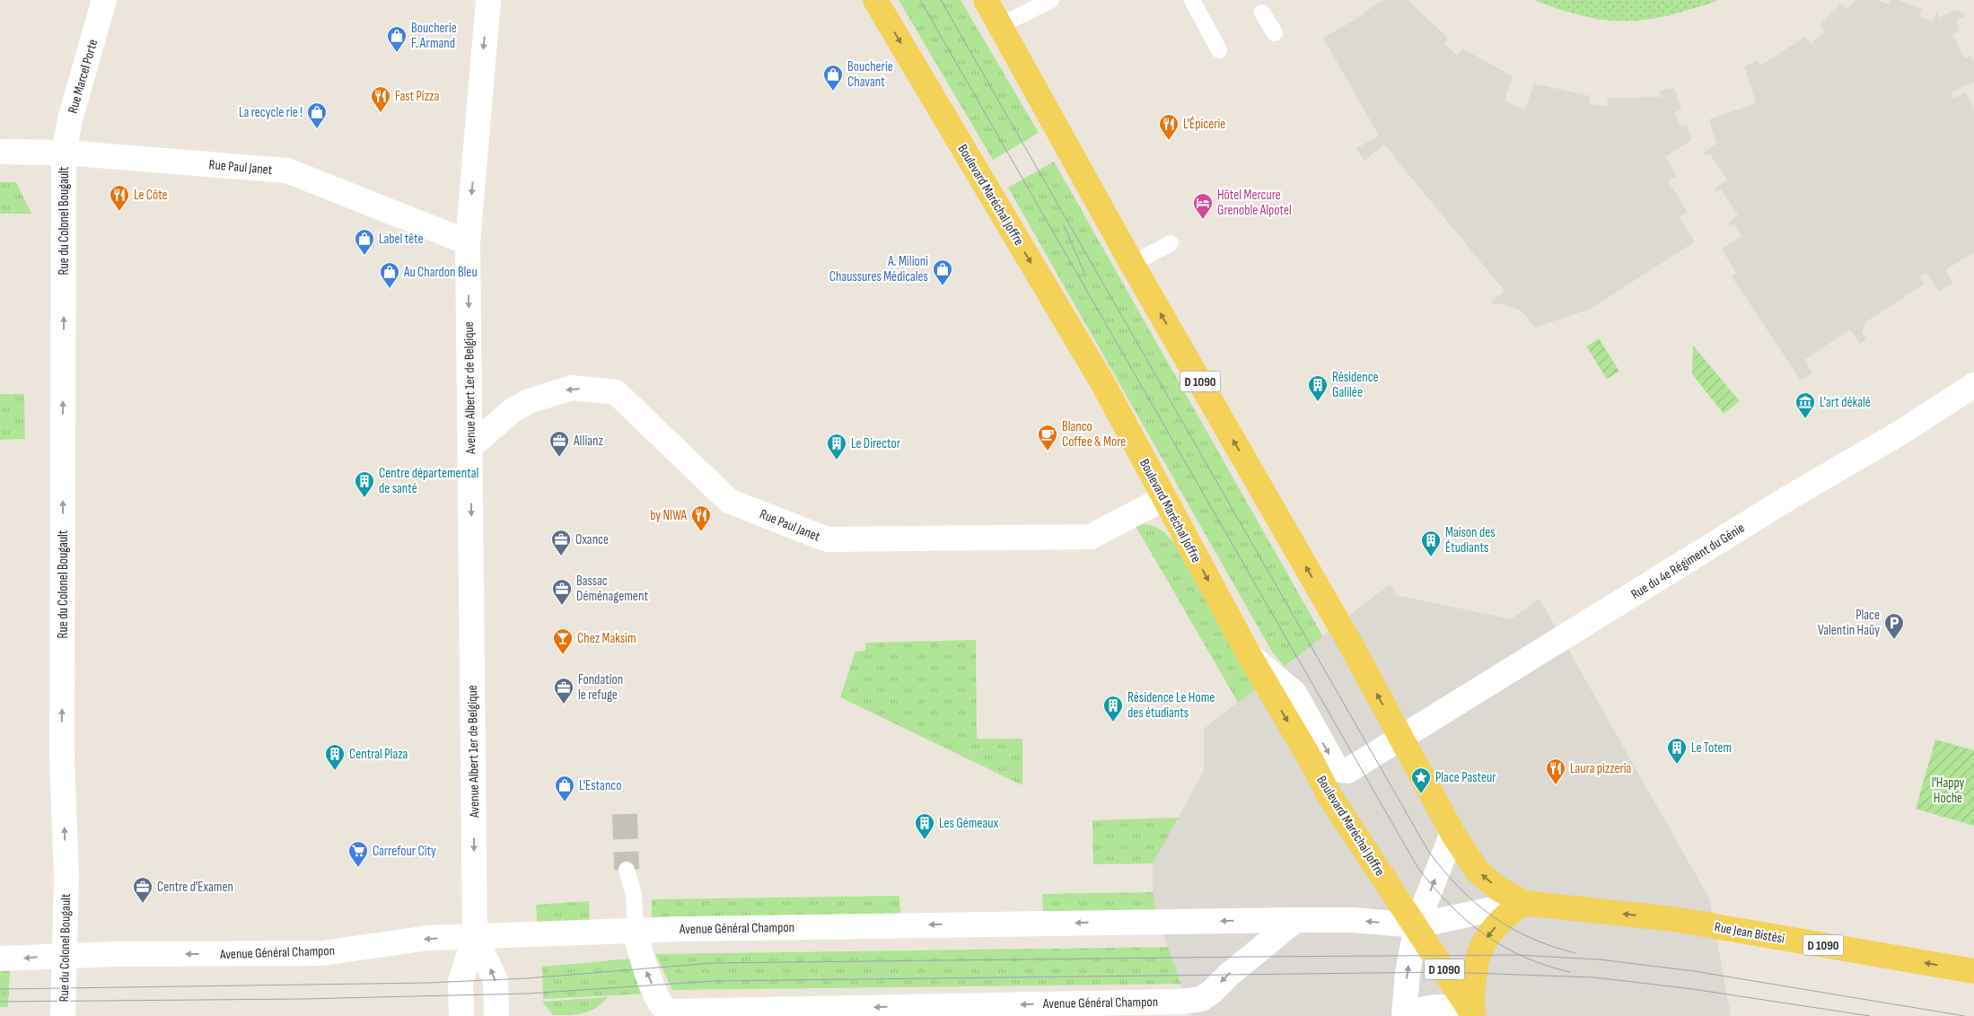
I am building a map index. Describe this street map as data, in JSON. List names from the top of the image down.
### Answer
{
  "streets": {
    "main road": ["Boulevard Maréchal Joffre", "D 1090", "Rue Jean Bistési"],
    "street": [
      "Rue Marcel Porte",
      "Rue Paul Janet",
      "Rue du Colonel Bougault",
      "Avenue Albert 1er de Belgique",
      "Rue du 4e Régiment du Génie",
      "Avenue Général Champon"
    ]
  },
  "crossings": [
    ["Rue Marcel Porte", "Rue Paul Janet"],
    ["Rue Marcel Porte", "Rue du Colonel Bougault"],
    ["Rue Paul Janet", "Boulevard Maréchal Joffre"],
    ["Rue Paul Janet", "Rue du Colonel Bougault"],
    ["Rue Paul Janet", "Avenue Albert 1er de Belgique"],
    ["Boulevard Maréchal Joffre", "Avenue Général Champon"],
    ["Rue du Colonel Bougault", "Avenue Général Champon"],
    ["D 1090", "Rue du 4e Régiment du Génie"],
    ["D 1090", "Rue Jean Bistési"],
    ["Avenue Albert 1er de Belgique", "Avenue Général Champon"]
  ],
  "one_way": [
    "Rue Paul Janet",
    "Rue du Colonel Bougault",
    "Avenue Albert 1er de Belgique",
    "Avenue Général Champon",
    "Rue Jean Bistési"
  ],
  "parks": ["l'Happy Hoche"],
  "places": {
    "shop": [
      "Boucherie F. Armand",
      "Boucherie Chavant",
      "La recycle rie !",
      "Label tête",
      "A. Milioni Chaussures Médicales",
      "Au Chardon Bleu",
      "L'Estanco"
    ],
    "restaurant": [
      "Fast Pizza",
      "L'Épicerie",
      "Le Côte",
      "by NIWA",
      "Laura pizzeria"
    ],
    "hotel": ["Hôtel Mercure Grenoble Alpotel"],
    "building": [
      "Résidence Galilée",
      "Le Director",
      "Centre départemental de santé",
      "Maison des Étudiants",
      "Résidence Le Home des étudiants",
      "Le Totem",
      "Central Plaza",
      "Les Gémeaux"
    ],
    "museum": ["L'art dékalé"],
    "cafe": ["Blanco Coffee & More"],
    "office": [
      "Allianz",
      "Oxance",
      "Bassac Déménagement",
      "Fondation le refuge",
      "Centre d'Examen"
    ],
    "parking": ["Place Valentin Haüy"],
    "bar": ["Chez Maksim"],
    "place": ["Place Pasteur"],
    "supermarket": ["Carrefour City"]
  }
}
